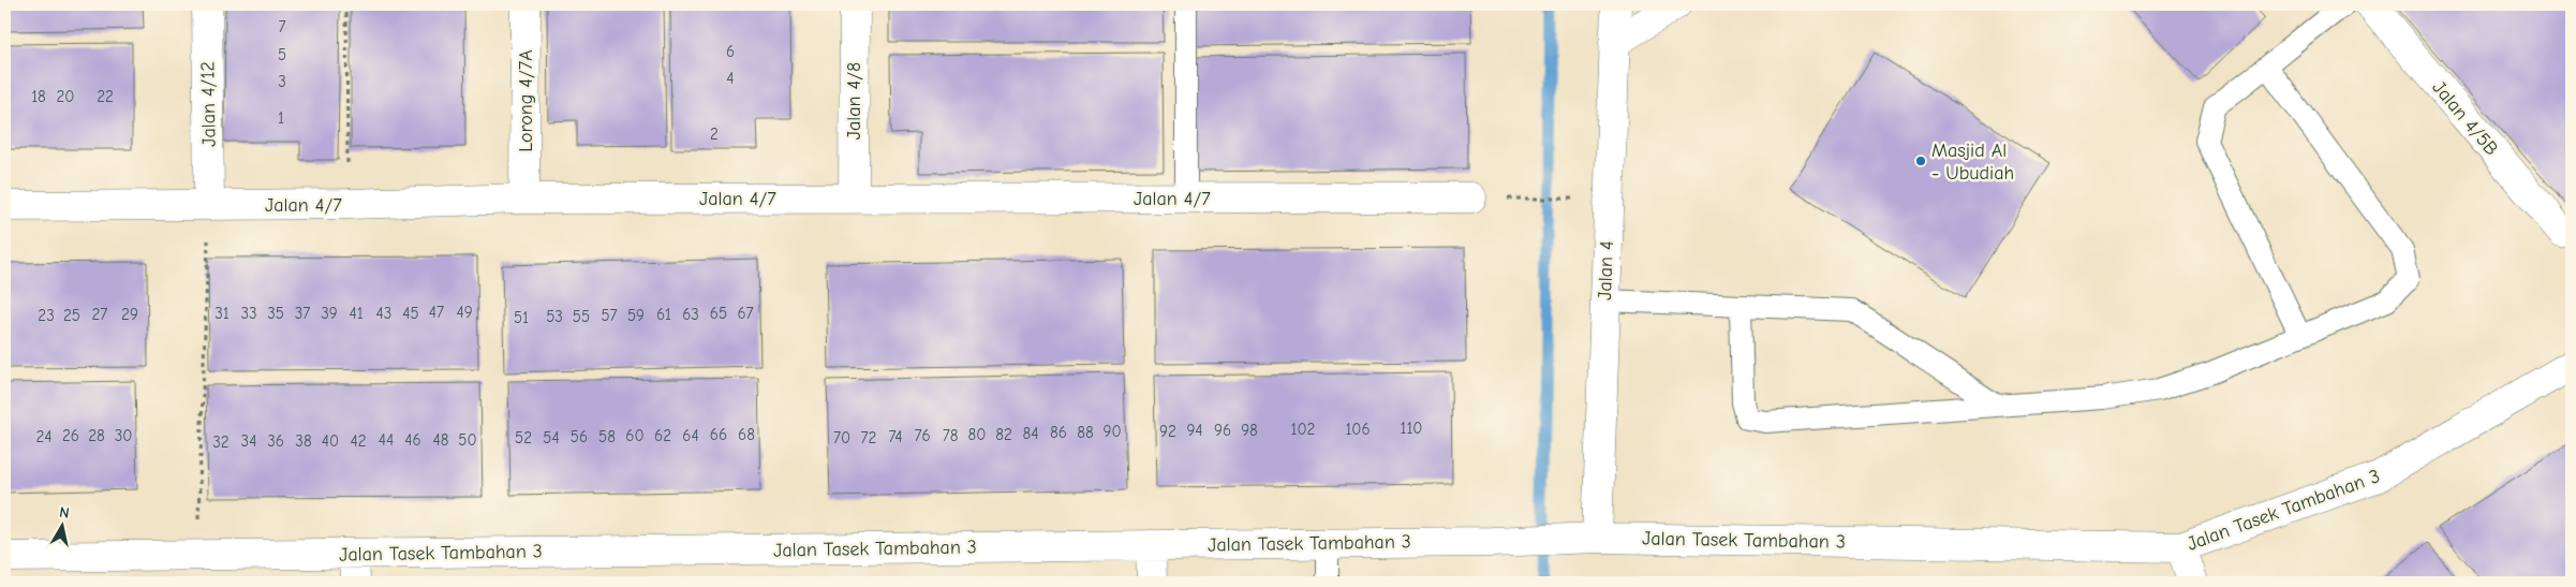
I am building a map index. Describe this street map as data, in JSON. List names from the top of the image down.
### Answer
{
  "streets": {
    "street": [
      "Lorong 4/7A",
      "Jalan 4/8",
      "Jalan 4/12",
      "Jalan 4/5B",
      "Jalan 4/7",
      "Jalan 4",
      "Jalan Tasek Tambahan 3"
    ]
  },
  "crossings": [
    ["Lorong 4/7A", "Jalan 4/7"],
    ["Jalan 4/8", "Jalan 4/7"],
    ["Jalan 4/12", "Jalan 4/7"],
    ["Jalan 4", "Jalan Tasek Tambahan 3"]
  ],
  "places": ["Masjid Al - Ubudiah"],
  "house_numbers": [
    "7",
    "6",
    "5",
    "4",
    "3",
    "18",
    "20",
    "22",
    "1",
    "2",
    "47",
    "49",
    "31",
    "33",
    "35",
    "37",
    "39",
    "41",
    "43",
    "45",
    "65",
    "67",
    "27",
    "29",
    "61",
    "63",
    "23",
    "25",
    "57",
    "59",
    "53",
    "55",
    "51",
    "110",
    "102",
    "106",
    "94",
    "96",
    "98",
    "90",
    "92",
    "86",
    "88",
    "84",
    "66",
    "68",
    "80",
    "82",
    "26",
    "28",
    "30",
    "60",
    "62",
    "64",
    "76",
    "78",
    "24",
    "56",
    "58",
    "74",
    "52",
    "54",
    "70",
    "72",
    "44",
    "46",
    "48",
    "50",
    "34",
    "36",
    "38",
    "40",
    "42",
    "32"
  ],
  "north": "top"
}
